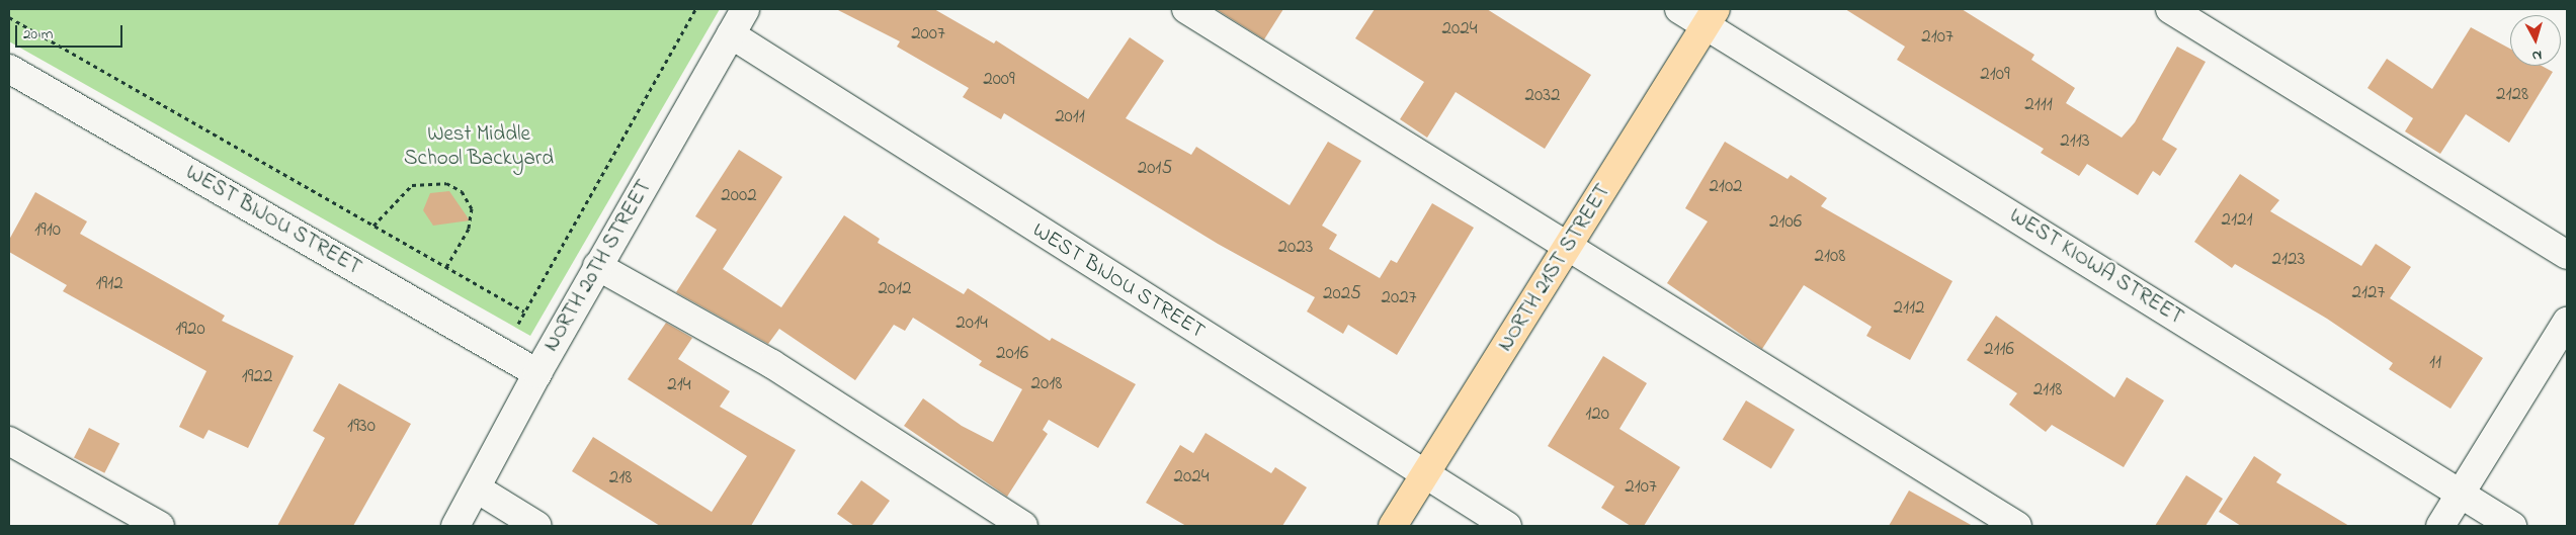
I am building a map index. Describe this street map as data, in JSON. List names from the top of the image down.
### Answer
{
  "streets": {
    "main road": ["NORTH 21ST STREET"],
    "street": ["WEST BIJOU STREET", "NORTH 20TH STREET", "WEST KIOWA STREET"]
  },
  "crossings": [
    ["WEST BIJOU STREET", "NORTH 20TH STREET"],
    ["WEST BIJOU STREET", "NORTH 21ST STREET"],
    ["WEST KIOWA STREET", "NORTH 21ST STREET"]
  ],
  "parks": ["West Middle School Backyard"],
  "house_numbers": [
    "2024",
    "2007",
    "2107",
    "2109",
    "2009",
    "2128",
    "2032",
    "2111",
    "2011",
    "2113",
    "2015",
    "2102",
    "2002",
    "2121",
    "2106",
    "1910",
    "2023",
    "2108",
    "2123",
    "1912",
    "2012",
    "2127",
    "2025",
    "2027",
    "2112",
    "2014",
    "1920",
    "2116",
    "2016",
    "11",
    "1922",
    "2018",
    "214",
    "2118",
    "120",
    "1930",
    "2024",
    "218",
    "2107"
  ],
  "scale_bar": "20 m",
  "north": "bottom"
}
